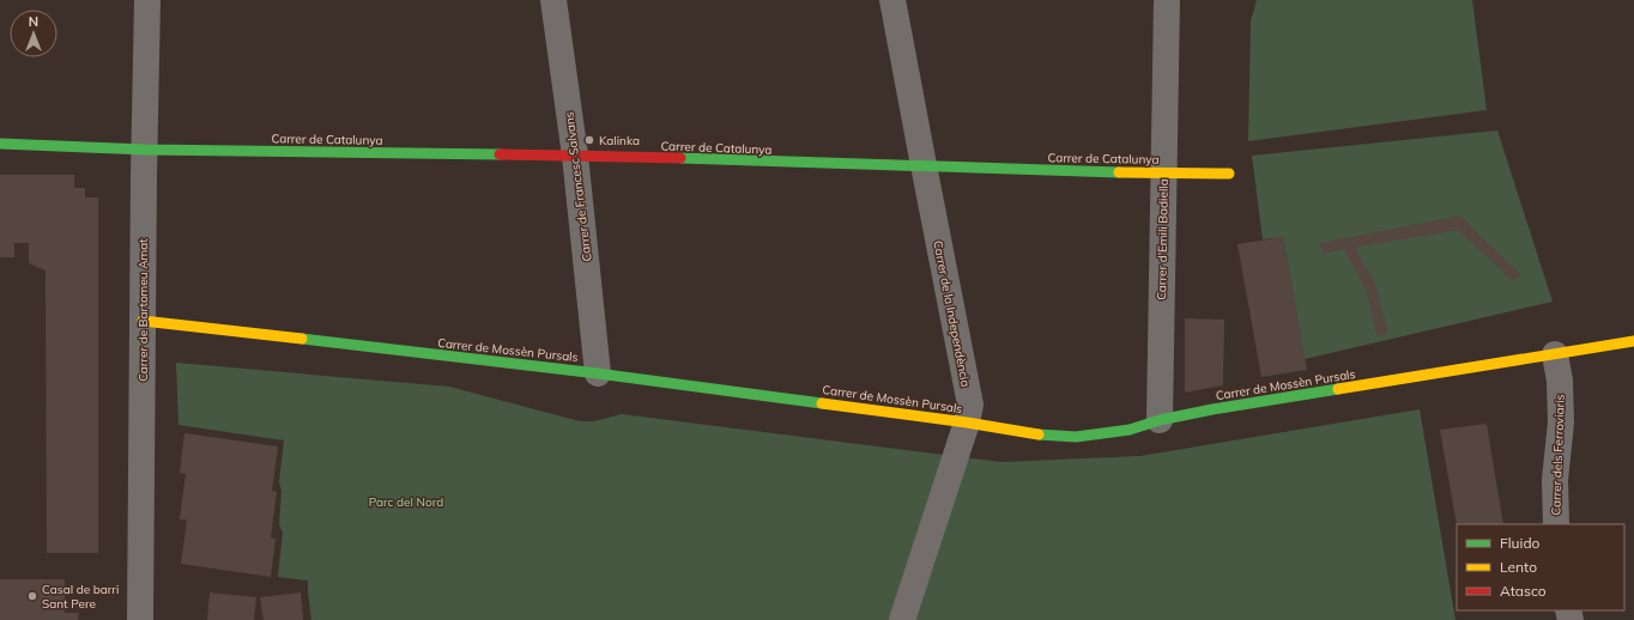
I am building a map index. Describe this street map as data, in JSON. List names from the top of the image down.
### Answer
{
  "streets": {
    "street": [
      "Carrer de Catalunya",
      "Carrer de Francesc Salvans",
      "Carrer d'Emili Badiella",
      "Carrer de Bartomeu Amat",
      "Carrer de la Independència",
      "Carrer de Mossèn Pursals",
      "Carrer dels Ferroviaris"
    ]
  },
  "crossings": [
    ["Carrer de Catalunya", "Carrer de Francesc Salvans"],
    ["Carrer de Catalunya", "Carrer d'Emili Badiella"],
    ["Carrer de Catalunya", "Carrer de Bartomeu Amat"],
    ["Carrer de Catalunya", "Carrer de la Independència"],
    ["Carrer de Francesc Salvans", "Carrer de Mossèn Pursals"],
    ["Carrer d'Emili Badiella", "Carrer de Mossèn Pursals"],
    ["Carrer de Bartomeu Amat", "Carrer de Mossèn Pursals"],
    ["Carrer de la Independència", "Carrer de Mossèn Pursals"],
    ["Carrer de Mossèn Pursals", "Carrer dels Ferroviaris"]
  ],
  "parks": ["Parc del Nord"],
  "places": ["Kalinka", "Casal de barri Sant Pere"],
  "legend": ["Fluido", "Lento", "Atasco"],
  "north": "top"
}
